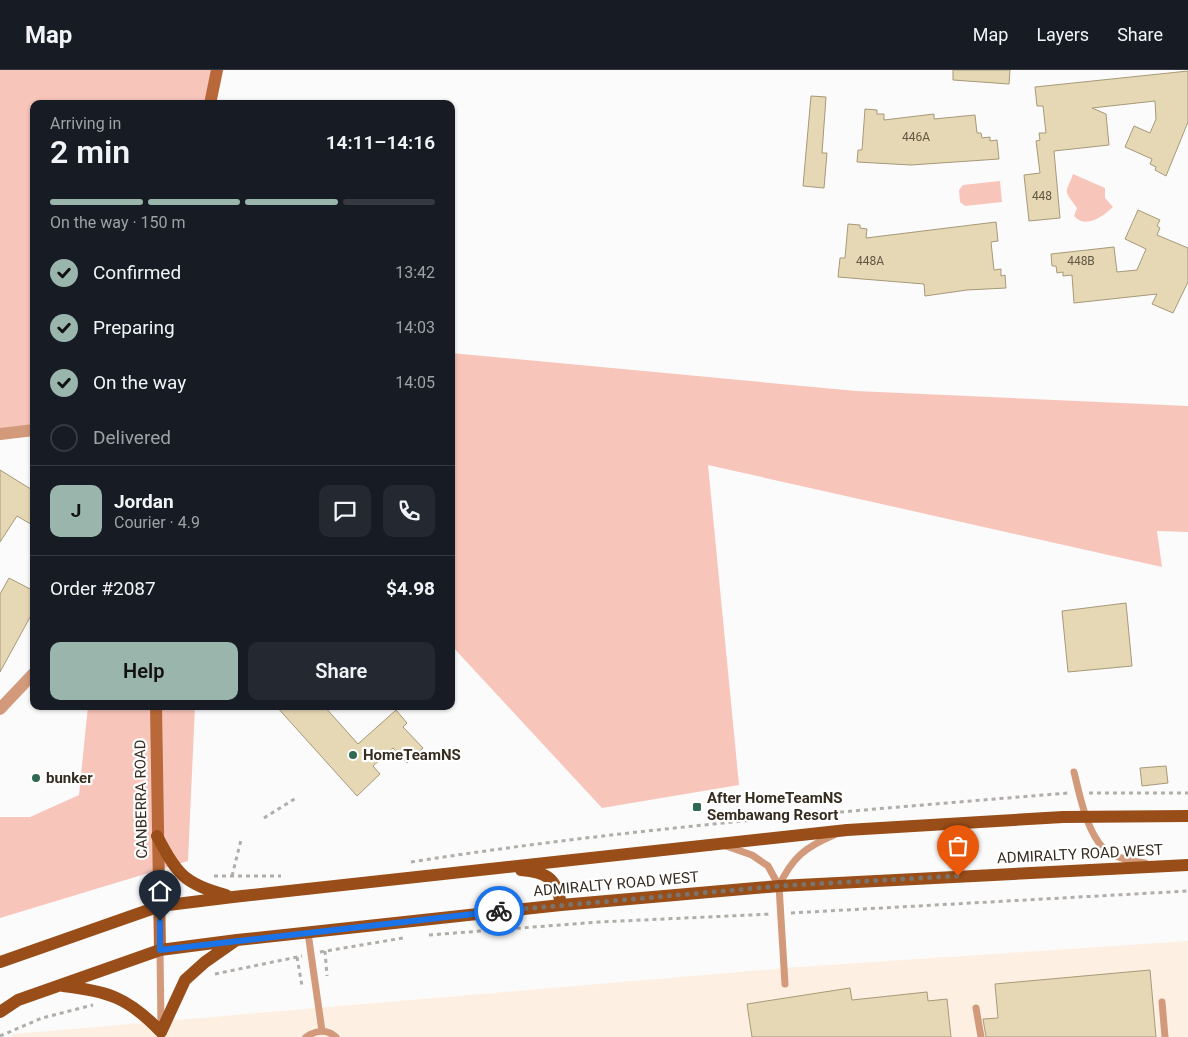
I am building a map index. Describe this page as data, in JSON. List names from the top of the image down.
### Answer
{
  "streets": {
    "main road": ["CANBERRA ROAD", "ADMIRALTY ROAD WEST"]
  },
  "crossings": [
    ["CANBERRA ROAD", "ADMIRALTY ROAD WEST"]
  ],
  "places": {
    "other": ["HomeTeamNS", "bunker"],
    "transit": ["After HomeTeamNS Sembawang Resort"]
  },
  "house_numbers": [
    "446A",
    "448",
    "448A",
    "448B"
  ],
  "page": {
    "header": "Map",
    "nav": ["Map", "Layers", "Share"],
    "heading": ["2 min", "Arriving in", "14:11–14:16"],
    "panel": [
      "Jordan",
      "Courier · 4.9",
      "Order #2087",
      "$4.98"
    ],
    "bar": "On the way · 150 m",
    "list": [
      ["Confirmed", "13:42"],
      ["Preparing", "14:03"],
      ["On the way", "14:05"],
      "Delivered"
    ],
    "round": "J",
    "buttons": ["Help", "Share"]
  }
}
